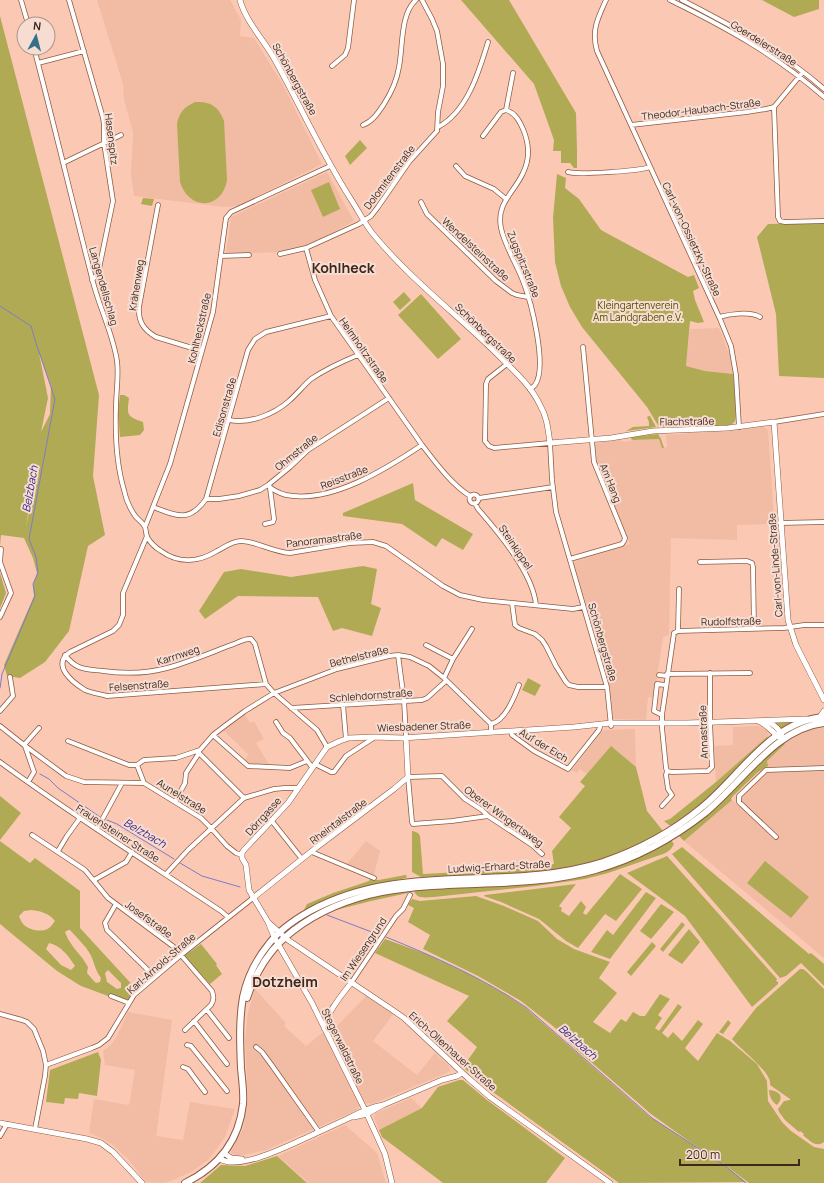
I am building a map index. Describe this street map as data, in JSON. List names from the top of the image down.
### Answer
{
  "streets": {
    "main road": ["Ludwig-Erhard-Straße"],
    "street": [
      "Goerdelerstraße",
      "Schönbergstraße",
      "Theodor-Haubach-Straße",
      "Hasenspitz",
      "Dolomitenstraße",
      "Carl-von-Ossietzky-Straße",
      "Wendelsteinstraße",
      "Zugspitzstraße",
      "Krähenweg",
      "Langendellschlag",
      "Kohlheckstraße",
      "Helmholtzstraße",
      "Edisonstraße",
      "Flachstraße",
      "Ohmstraße",
      "Reisstraße",
      "Am Hang",
      "Panoramastraße",
      "Steinkippel",
      "Carl-von-Linde-Straße",
      "Rudolfstraße",
      "Karrnweg",
      "Bethelstraße",
      "Felsenstraße",
      "Schlehdornstraße",
      "Wiesbadener Straße",
      "Annastraße",
      "Auf der Eich",
      "Aunelstraße",
      "Dörrgasse",
      "Oberer Wingertsweg",
      "Rheintalstraße",
      "Frauensteiner Straße",
      "Josefstraße",
      "Im Wiesengrund",
      "Karl-Arnold-Straße",
      "Stegerwaldstraße",
      "Erich-Ollenhauer-Straße"
    ]
  },
  "crossings": [
    ["Goerdelerstraße", "Theodor-Haubach-Straße"],
    ["Schönbergstraße", "Dolomitenstraße"],
    ["Schönbergstraße", "Zugspitzstraße"],
    ["Schönbergstraße", "Kohlheckstraße"],
    ["Schönbergstraße", "Flachstraße"],
    ["Schönbergstraße", "Am Hang"],
    ["Schönbergstraße", "Panoramastraße"],
    ["Schönbergstraße", "Wiesbadener Straße"],
    ["Theodor-Haubach-Straße", "Carl-von-Ossietzky-Straße"],
    ["Hasenspitz", "Langendellschlag"],
    ["Carl-von-Ossietzky-Straße", "Flachstraße"],
    ["Wendelsteinstraße", "Zugspitzstraße"],
    ["Krähenweg", "Kohlheckstraße"],
    ["Langendellschlag", "Kohlheckstraße"],
    ["Langendellschlag", "Panoramastraße"],
    ["Kohlheckstraße", "Edisonstraße"],
    ["Kohlheckstraße", "Panoramastraße"],
    ["Helmholtzstraße", "Edisonstraße"],
    ["Helmholtzstraße", "Ohmstraße"],
    ["Helmholtzstraße", "Reisstraße"],
    ["Helmholtzstraße", "Steinkippel"],
    ["Edisonstraße", "Ohmstraße"],
    ["Flachstraße", "Am Hang"],
    ["Flachstraße", "Carl-von-Linde-Straße"],
    ["Ohmstraße", "Reisstraße"],
    ["Panoramastraße", "Steinkippel"],
    ["Carl-von-Linde-Straße", "Rudolfstraße"],
    ["Karrnweg", "Felsenstraße"],
    ["Bethelstraße", "Schlehdornstraße"],
    ["Wiesbadener Straße", "Annastraße"],
    ["Wiesbadener Straße", "Auf der Eich"],
    ["Wiesbadener Straße", "Ludwig-Erhard-Straße"],
    ["Aunelstraße", "Dörrgasse"],
    ["Oberer Wingertsweg", "Rheintalstraße"],
    ["Rheintalstraße", "Karl-Arnold-Straße"],
    ["Rheintalstraße", "Stegerwaldstraße"],
    ["Frauensteiner Straße", "Karl-Arnold-Straße"],
    ["Ludwig-Erhard-Straße", "Stegerwaldstraße"],
    ["Ludwig-Erhard-Straße", "Erich-Ollenhauer-Straße"],
    ["Josefstraße", "Karl-Arnold-Straße"],
    ["Im Wiesengrund", "Stegerwaldstraße"],
    ["Im Wiesengrund", "Erich-Ollenhauer-Straße"],
    ["Karl-Arnold-Straße", "Stegerwaldstraße"],
    ["Stegerwaldstraße", "Erich-Ollenhauer-Straße"]
  ],
  "districts": ["Kohlheck", "Dotzheim"],
  "water": ["Belzbach"],
  "parks": ["Kleingartenverein Am Landgraben e.V."],
  "scale_bar": "200 m",
  "north": "top"
}
